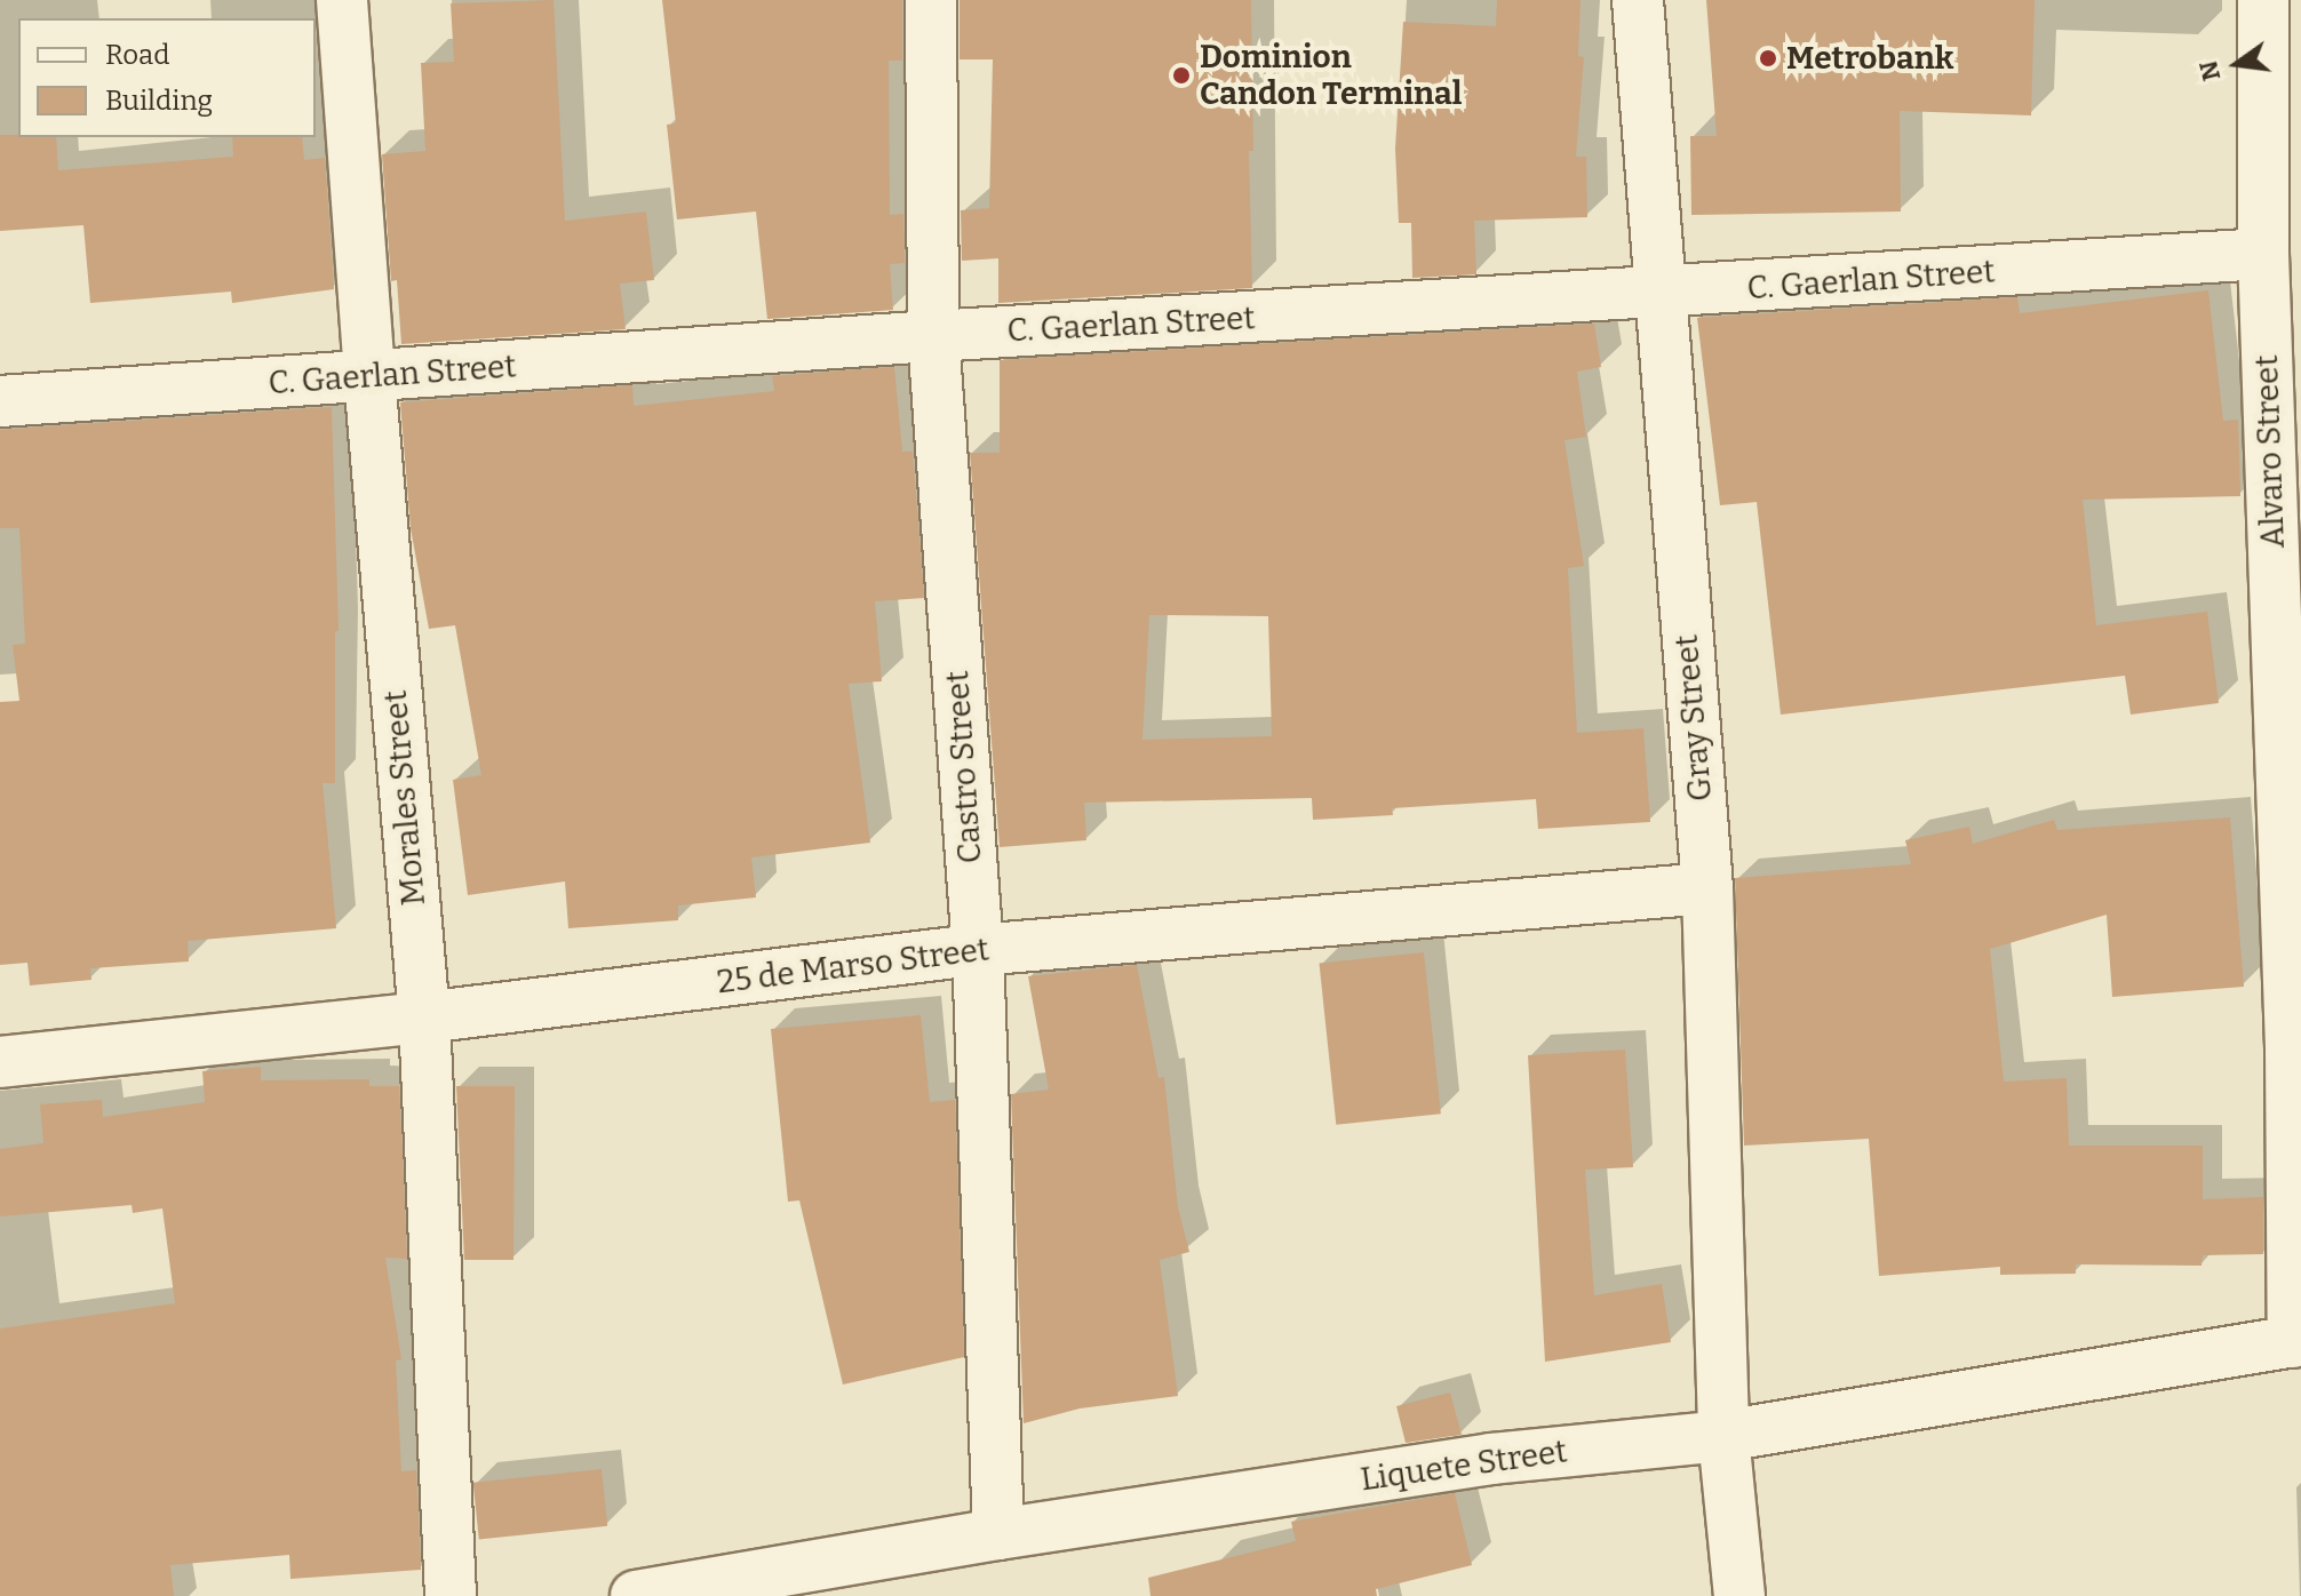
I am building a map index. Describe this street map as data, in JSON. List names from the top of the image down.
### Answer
{
  "streets": {
    "street": [
      "C. Gaerlan Street",
      "Alvaro Street",
      "Gray Street",
      "Castro Street",
      "Morales Street",
      "25 de Marso Street",
      "Liquete Street"
    ]
  },
  "crossings": [
    ["C. Gaerlan Street", "Alvaro Street"],
    ["C. Gaerlan Street", "Gray Street"],
    ["C. Gaerlan Street", "Castro Street"],
    ["C. Gaerlan Street", "Morales Street"],
    ["Alvaro Street", "Liquete Street"],
    ["Gray Street", "25 de Marso Street"],
    ["Gray Street", "Liquete Street"],
    ["Castro Street", "25 de Marso Street"],
    ["Castro Street", "Liquete Street"],
    ["Morales Street", "25 de Marso Street"]
  ],
  "places": ["Metrobank", "Dominion Candon Terminal"],
  "legend": ["Road", "Building"],
  "north": "left"
}
